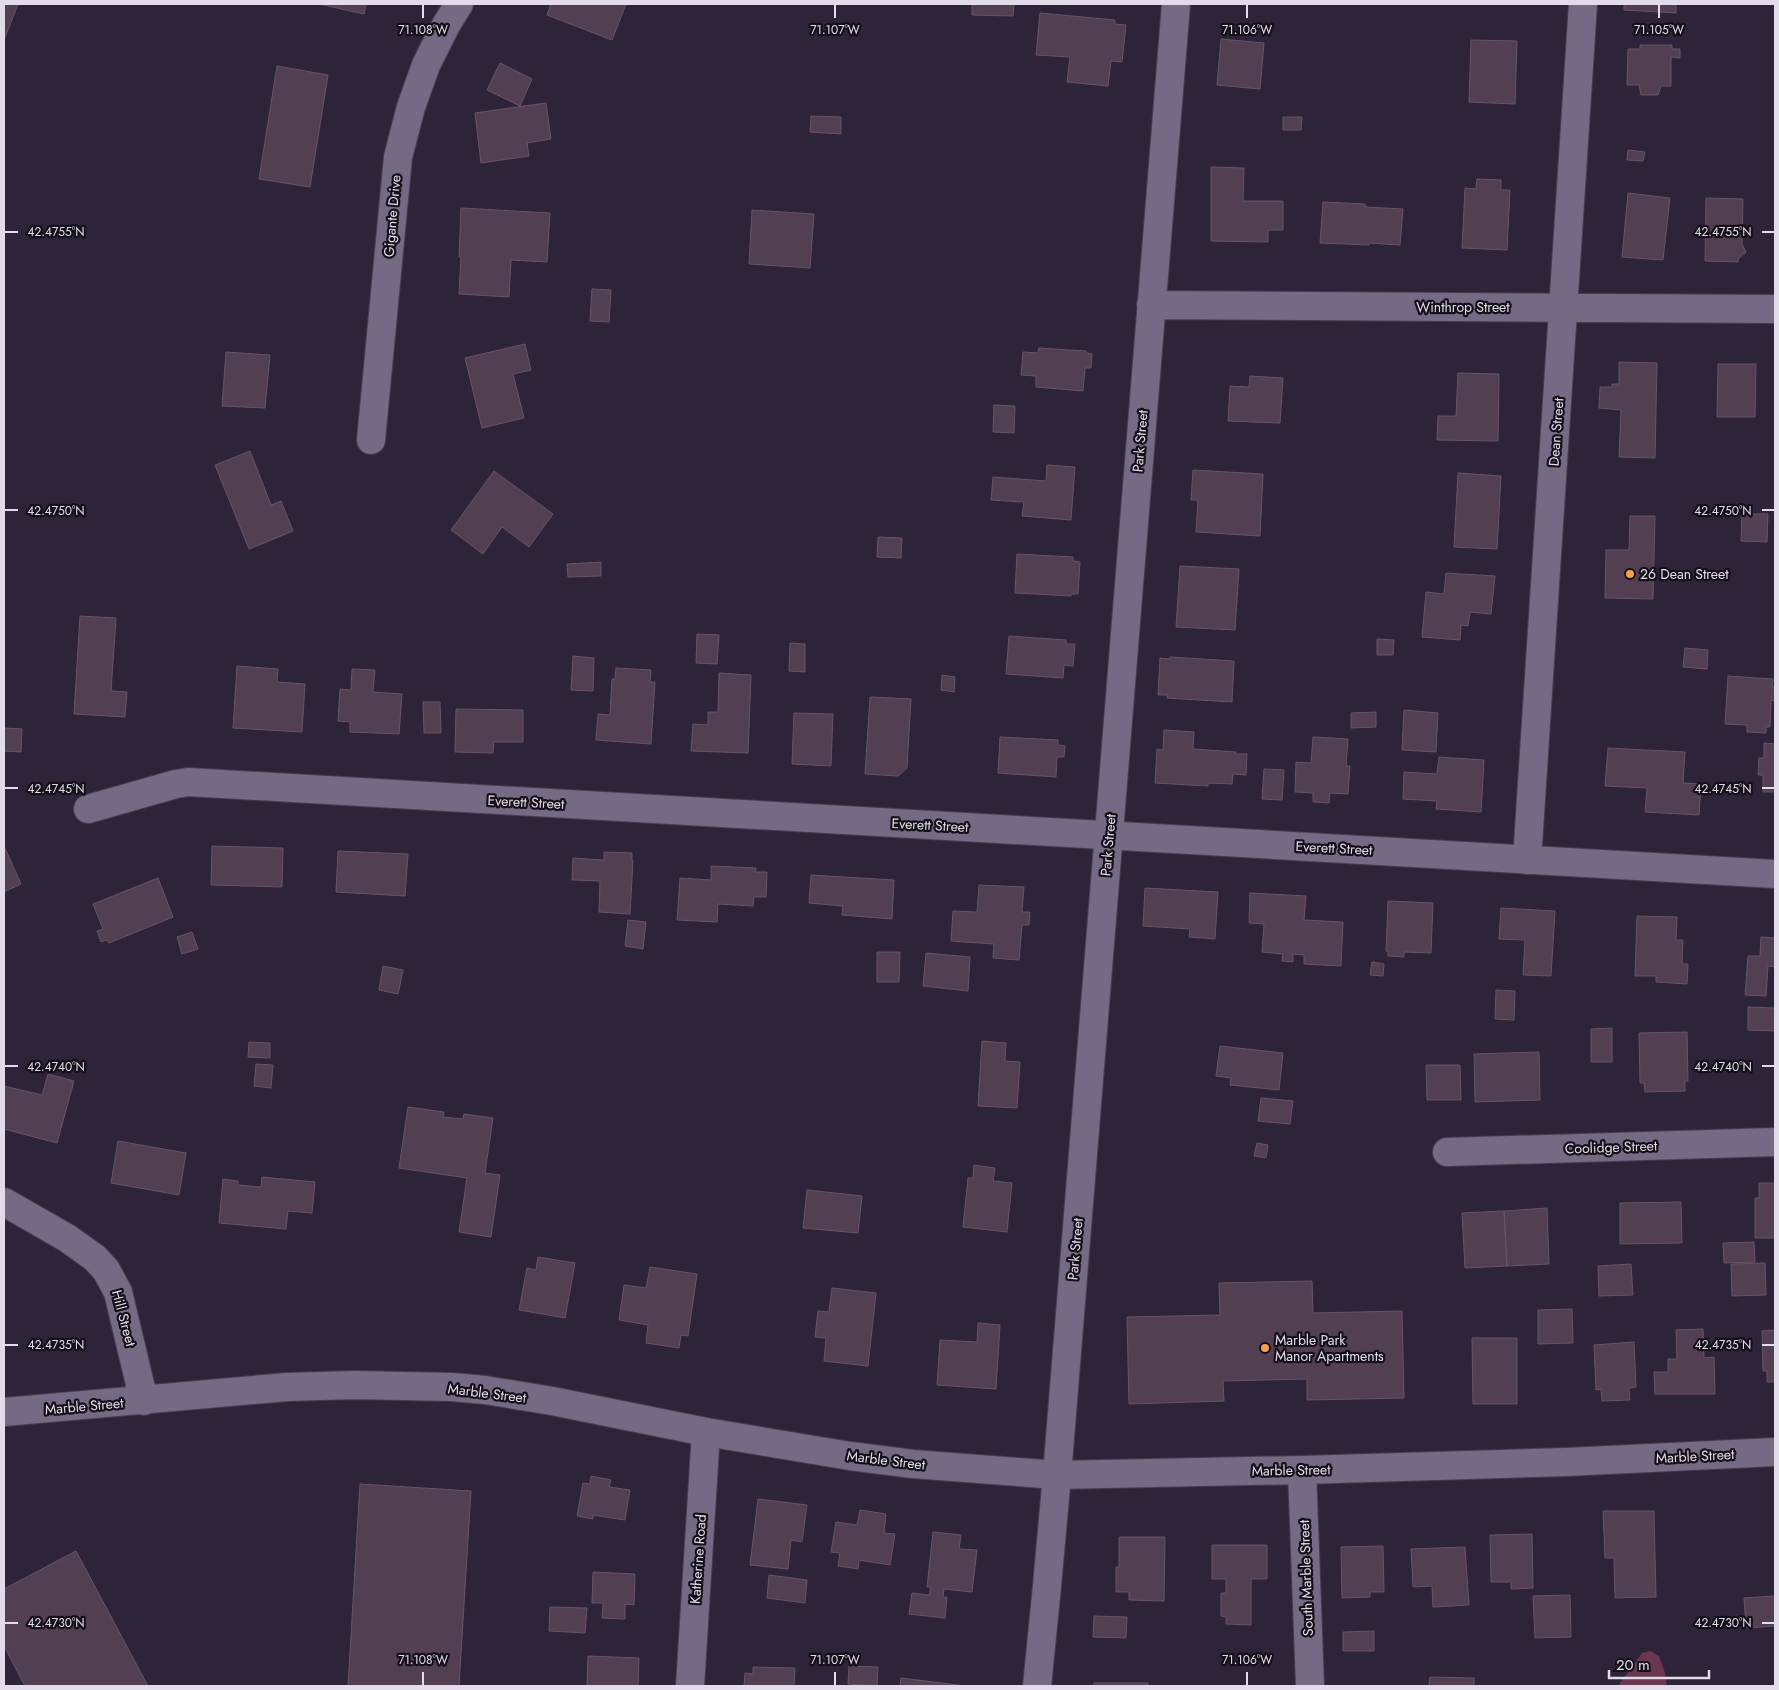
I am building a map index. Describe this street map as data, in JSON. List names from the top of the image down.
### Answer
{
  "streets": {
    "street": [
      "Gigante Drive",
      "Winthrop Street",
      "Dean Street",
      "Park Street",
      "Everett Street",
      "Coolidge Street",
      "Hill Street",
      "Marble Street",
      "Katherine Road",
      "South Marble Street"
    ]
  },
  "crossings": [
    ["Winthrop Street", "Dean Street"],
    ["Winthrop Street", "Park Street"],
    ["Dean Street", "Everett Street"],
    ["Park Street", "Everett Street"],
    ["Park Street", "Marble Street"],
    ["Hill Street", "Marble Street"],
    ["Marble Street", "Katherine Road"],
    ["Marble Street", "South Marble Street"]
  ],
  "places": ["26 Dean Street", "Marble Park Manor Apartments"],
  "scale_bar": "20 m",
  "coordinates": [
    "71.108°W",
    "71.107°W",
    "71.106°W",
    "71.105°W",
    "42.4755°N",
    "42.4750°N",
    "42.4745°N",
    "42.4740°N",
    "42.4735°N",
    "42.4730°N"
  ]
}
